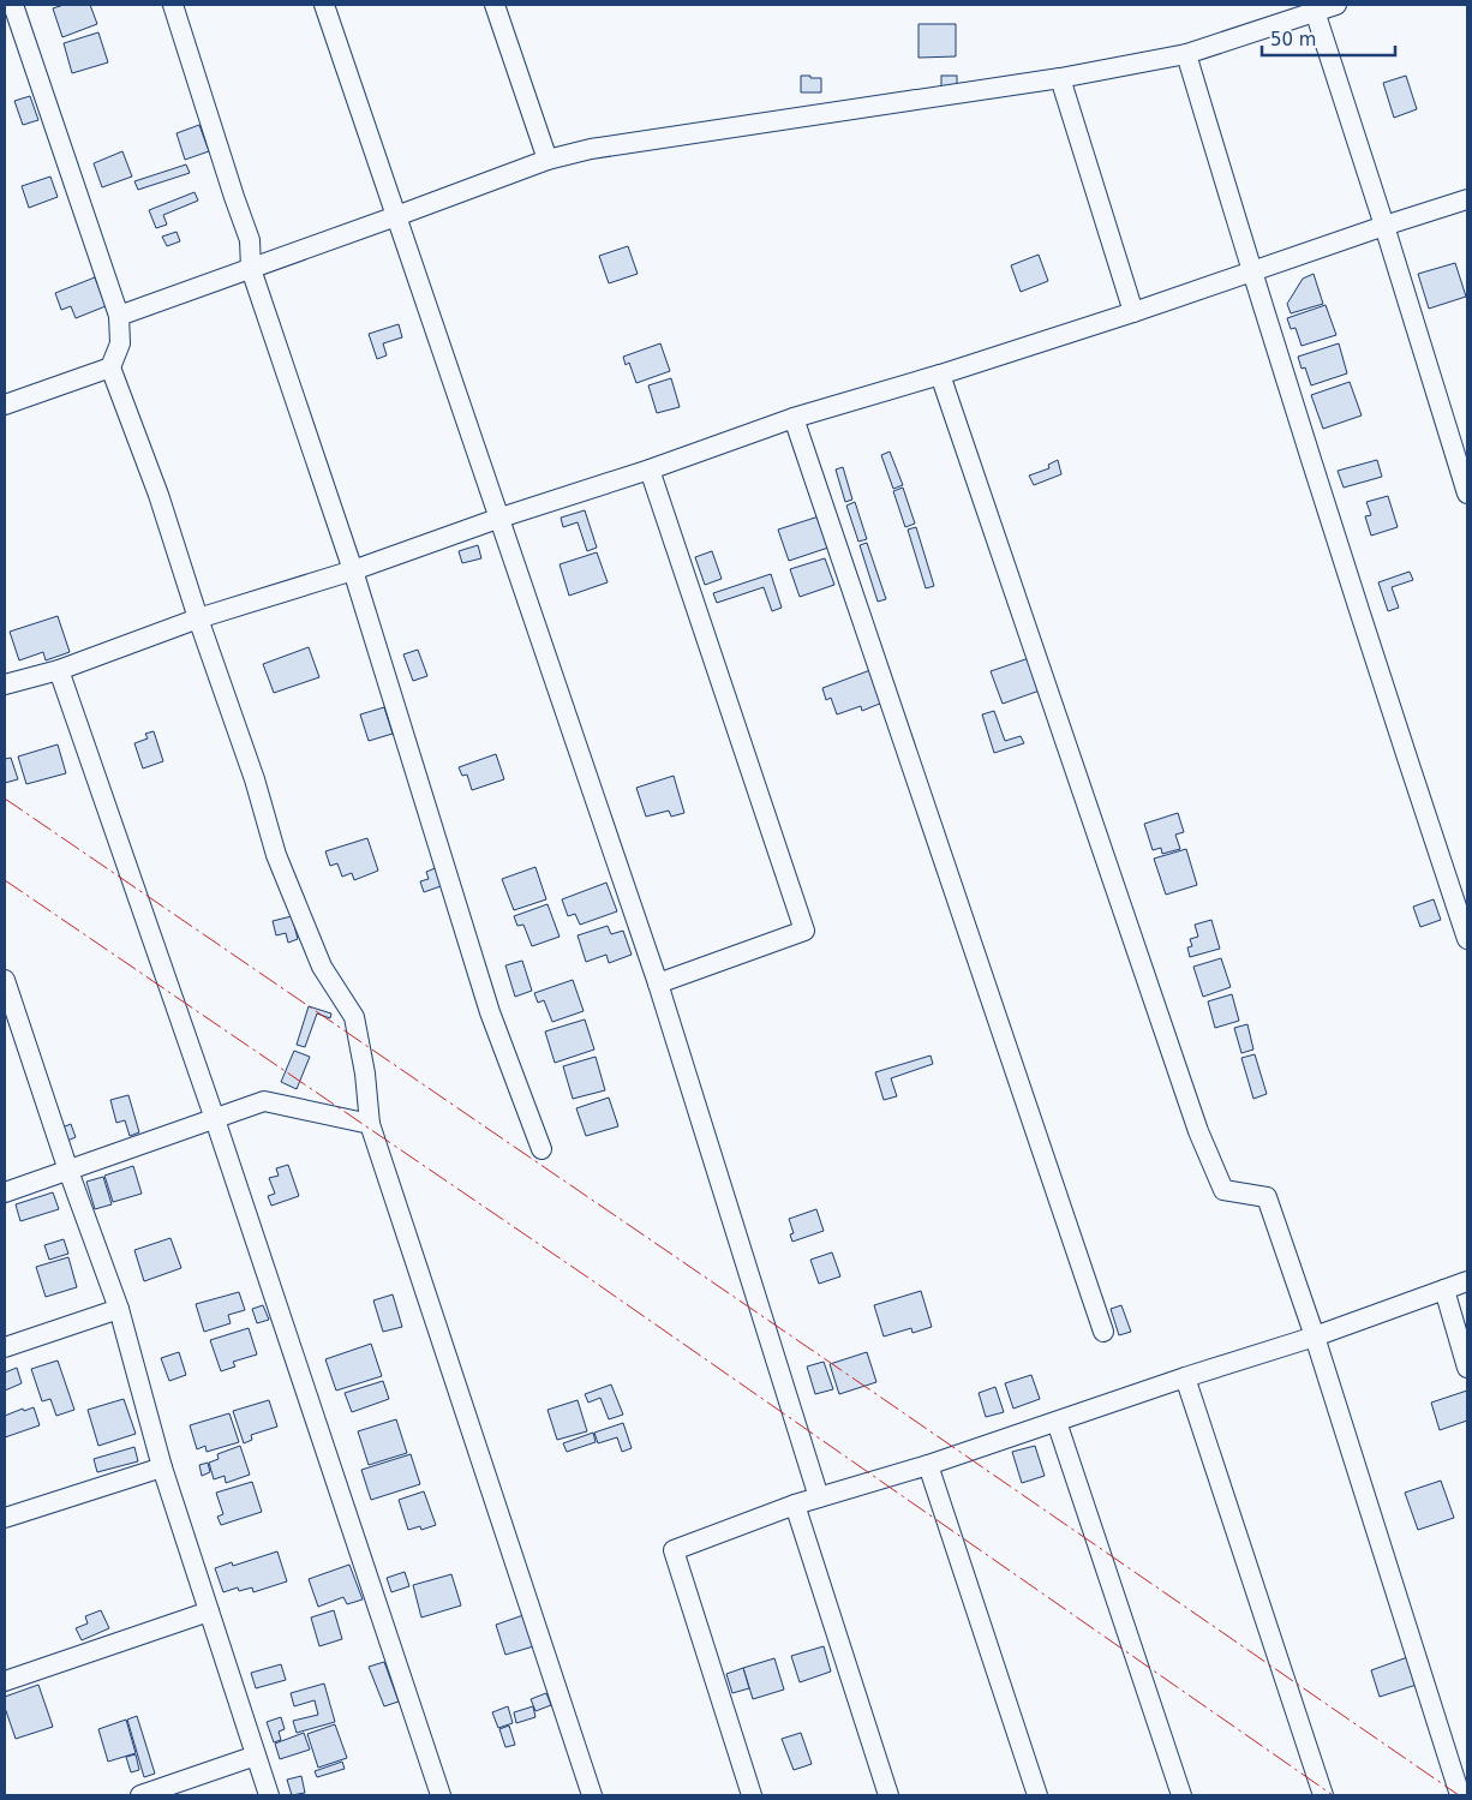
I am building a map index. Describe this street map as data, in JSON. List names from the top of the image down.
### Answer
{
  "scale_bar": "50 m"
}
